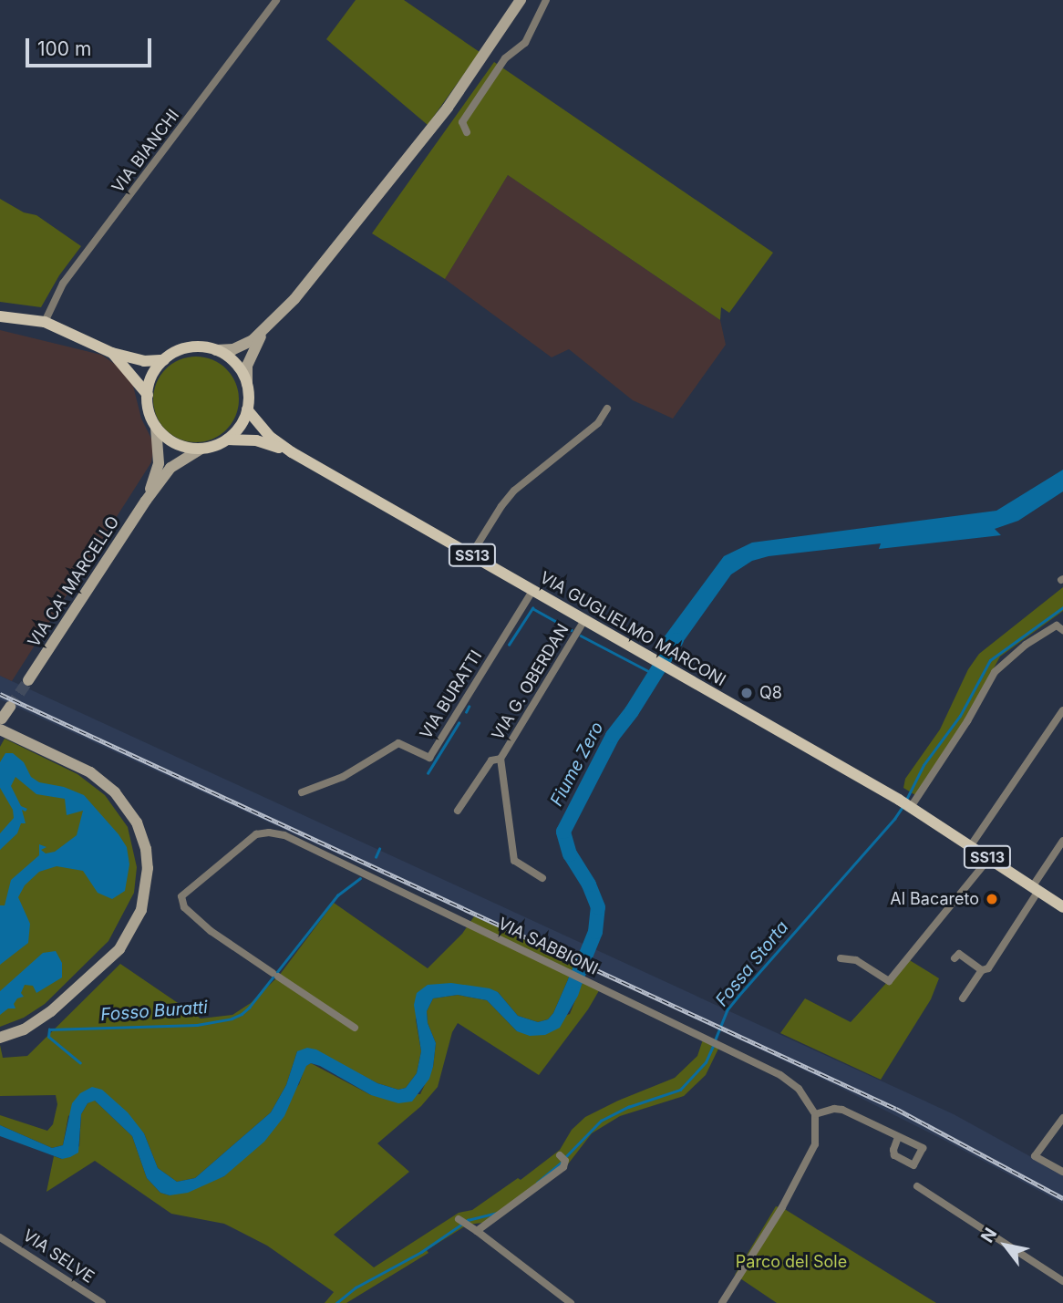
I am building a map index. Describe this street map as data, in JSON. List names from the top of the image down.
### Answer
{
  "streets": {
    "main road": ["SS13", "VIA CA' MARCELLO", "VIA GUGLIELMO MARCONI"],
    "street": [
      "VIA BIANCHI",
      "VIA G. OBERDAN",
      "VIA BURATTI",
      "VIA SABBIONI",
      "VIA SELVE"
    ]
  },
  "crossings": [
    ["VIA GUGLIELMO MARCONI", "VIA G. OBERDAN"],
    ["VIA GUGLIELMO MARCONI", "VIA BURATTI"]
  ],
  "water": ["Fiume Zero", "Fossa Storta", "Fosso Buratti"],
  "parks": ["Parco del Sole"],
  "places": ["Q8", "Al Bacareto"],
  "scale_bar": "100 m",
  "north": "top left"
}
